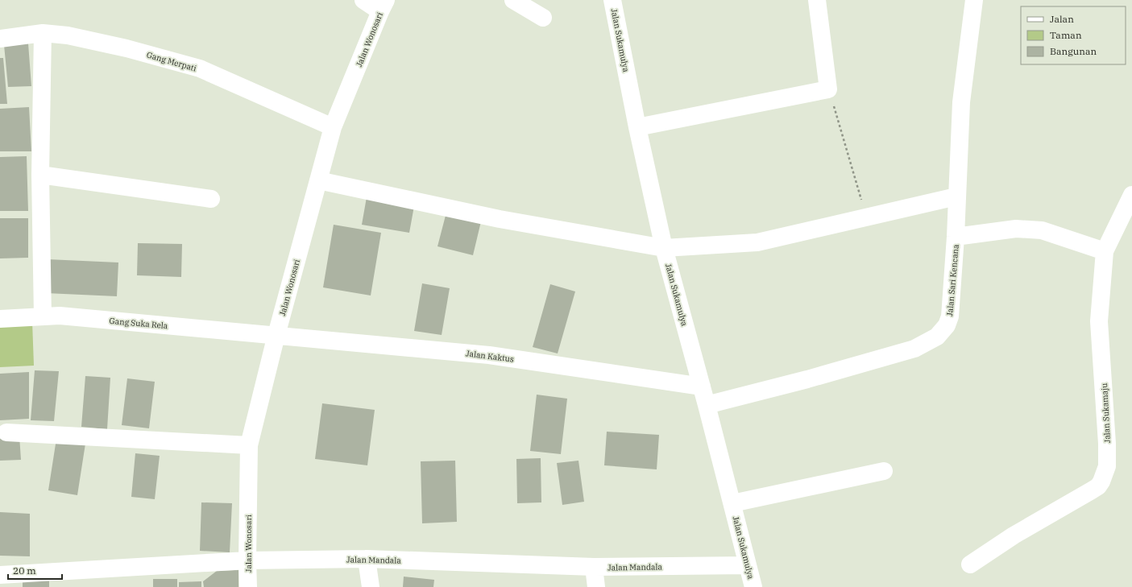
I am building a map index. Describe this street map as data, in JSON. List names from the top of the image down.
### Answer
{
  "streets": {
    "street": [
      "Jalan Wonosari",
      "Jalan Sukamulya",
      "Gang Merpati",
      "Jalan Sari Kencana",
      "Gang Suka Rela",
      "Jalan Kaktus",
      "Jalan Sukamaju",
      "Jalan Mandala"
    ]
  },
  "crossings": [
    ["Jalan Wonosari", "Gang Merpati"],
    ["Jalan Wonosari", "Gang Suka Rela"],
    ["Jalan Wonosari", "Jalan Kaktus"],
    ["Jalan Wonosari", "Jalan Mandala"],
    ["Jalan Sukamulya", "Jalan Sari Kencana"],
    ["Jalan Sukamulya", "Jalan Kaktus"],
    ["Jalan Sukamulya", "Jalan Mandala"],
    ["Gang Suka Rela", "Jalan Kaktus"]
  ],
  "legend": ["Jalan", "Taman", "Bangunan"],
  "scale_bar": "20 m"
}
